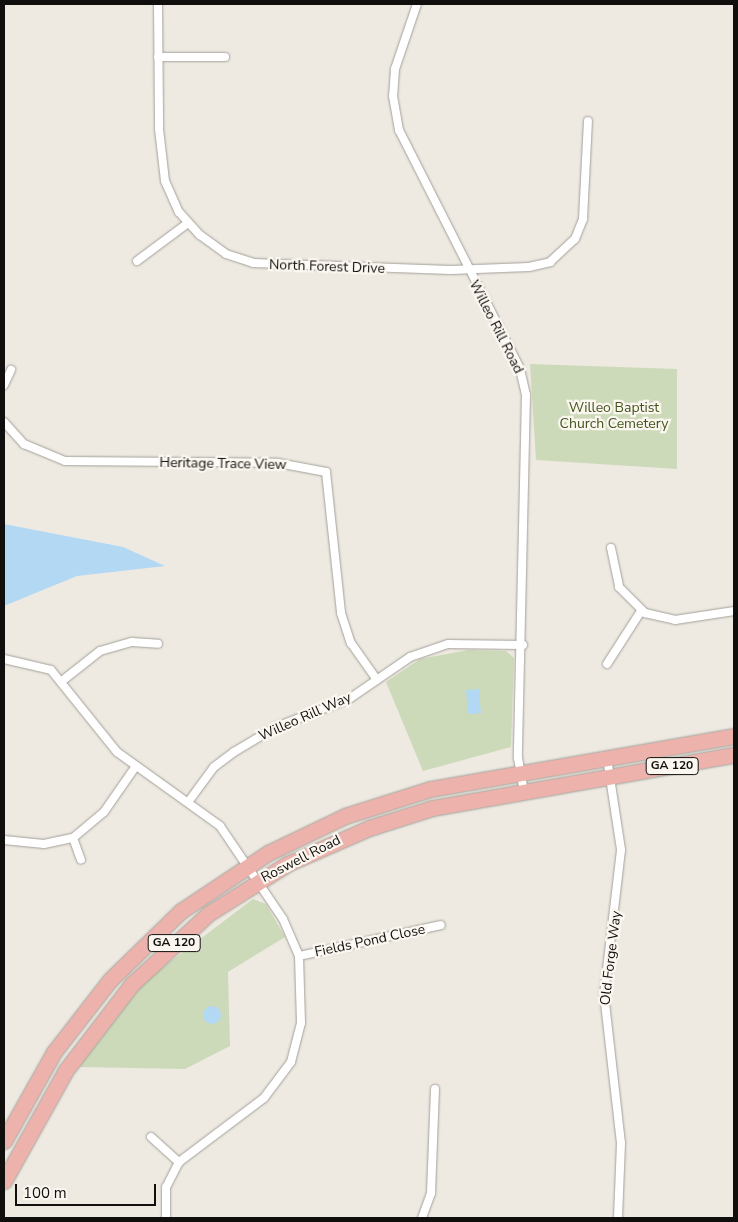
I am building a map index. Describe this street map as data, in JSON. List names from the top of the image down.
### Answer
{
  "streets": {
    "highway": ["GA 120", "Roswell Road"],
    "street": [
      "North Forest Drive",
      "Willeo Rill Road",
      "Heritage Trace View",
      "Willeo Rill Way",
      "Fields Pond Close",
      "Old Forge Way"
    ]
  },
  "crossings": [
    ["North Forest Drive", "Willeo Rill Road"],
    ["Willeo Rill Road", "Willeo Rill Way"],
    ["Willeo Rill Road", "Roswell Road"],
    ["Heritage Trace View", "Willeo Rill Way"],
    ["Roswell Road", "Old Forge Way"]
  ],
  "parks": ["Willeo Baptist Church Cemetery"],
  "scale_bar": "100 m"
}
